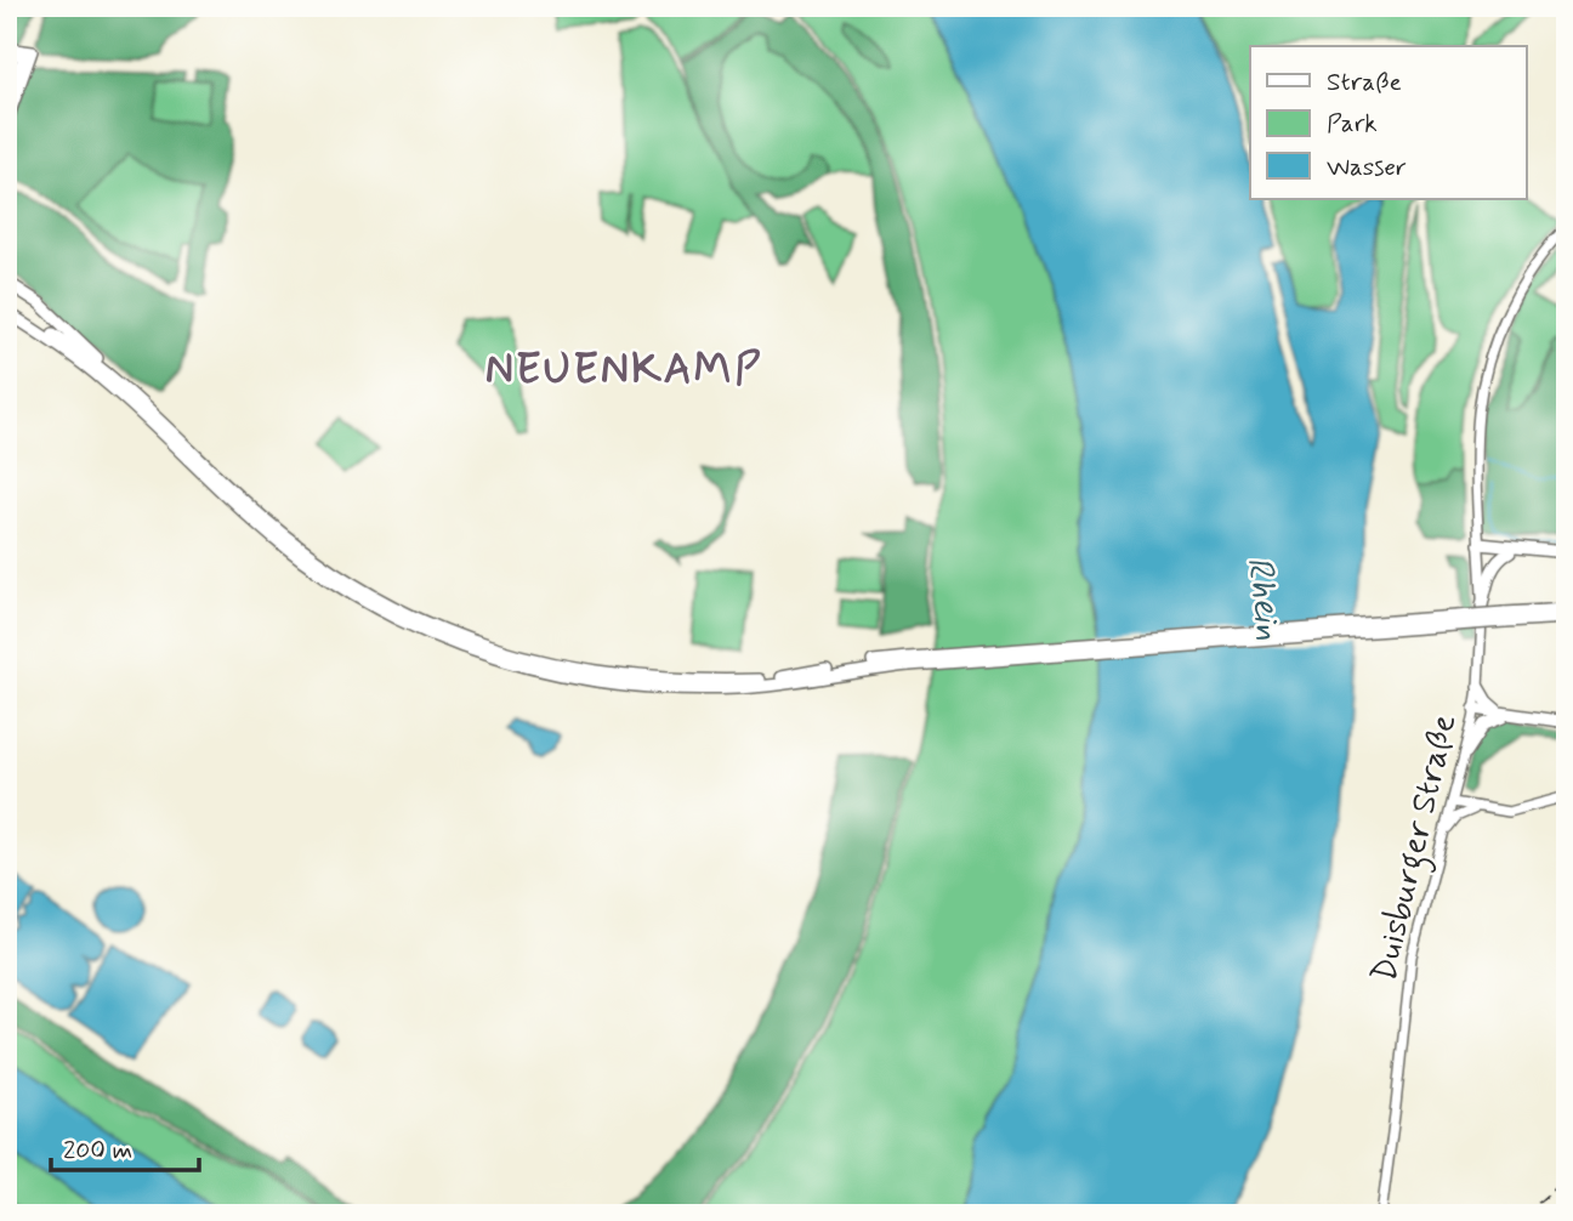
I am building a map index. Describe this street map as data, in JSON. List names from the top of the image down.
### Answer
{
  "streets": {
    "main road": ["Duisburger Straße"]
  },
  "districts": ["NEUENKAMP"],
  "water": ["Rhein"],
  "legend": ["Straße", "Park", "Wasser"],
  "scale_bar": "200 m"
}
